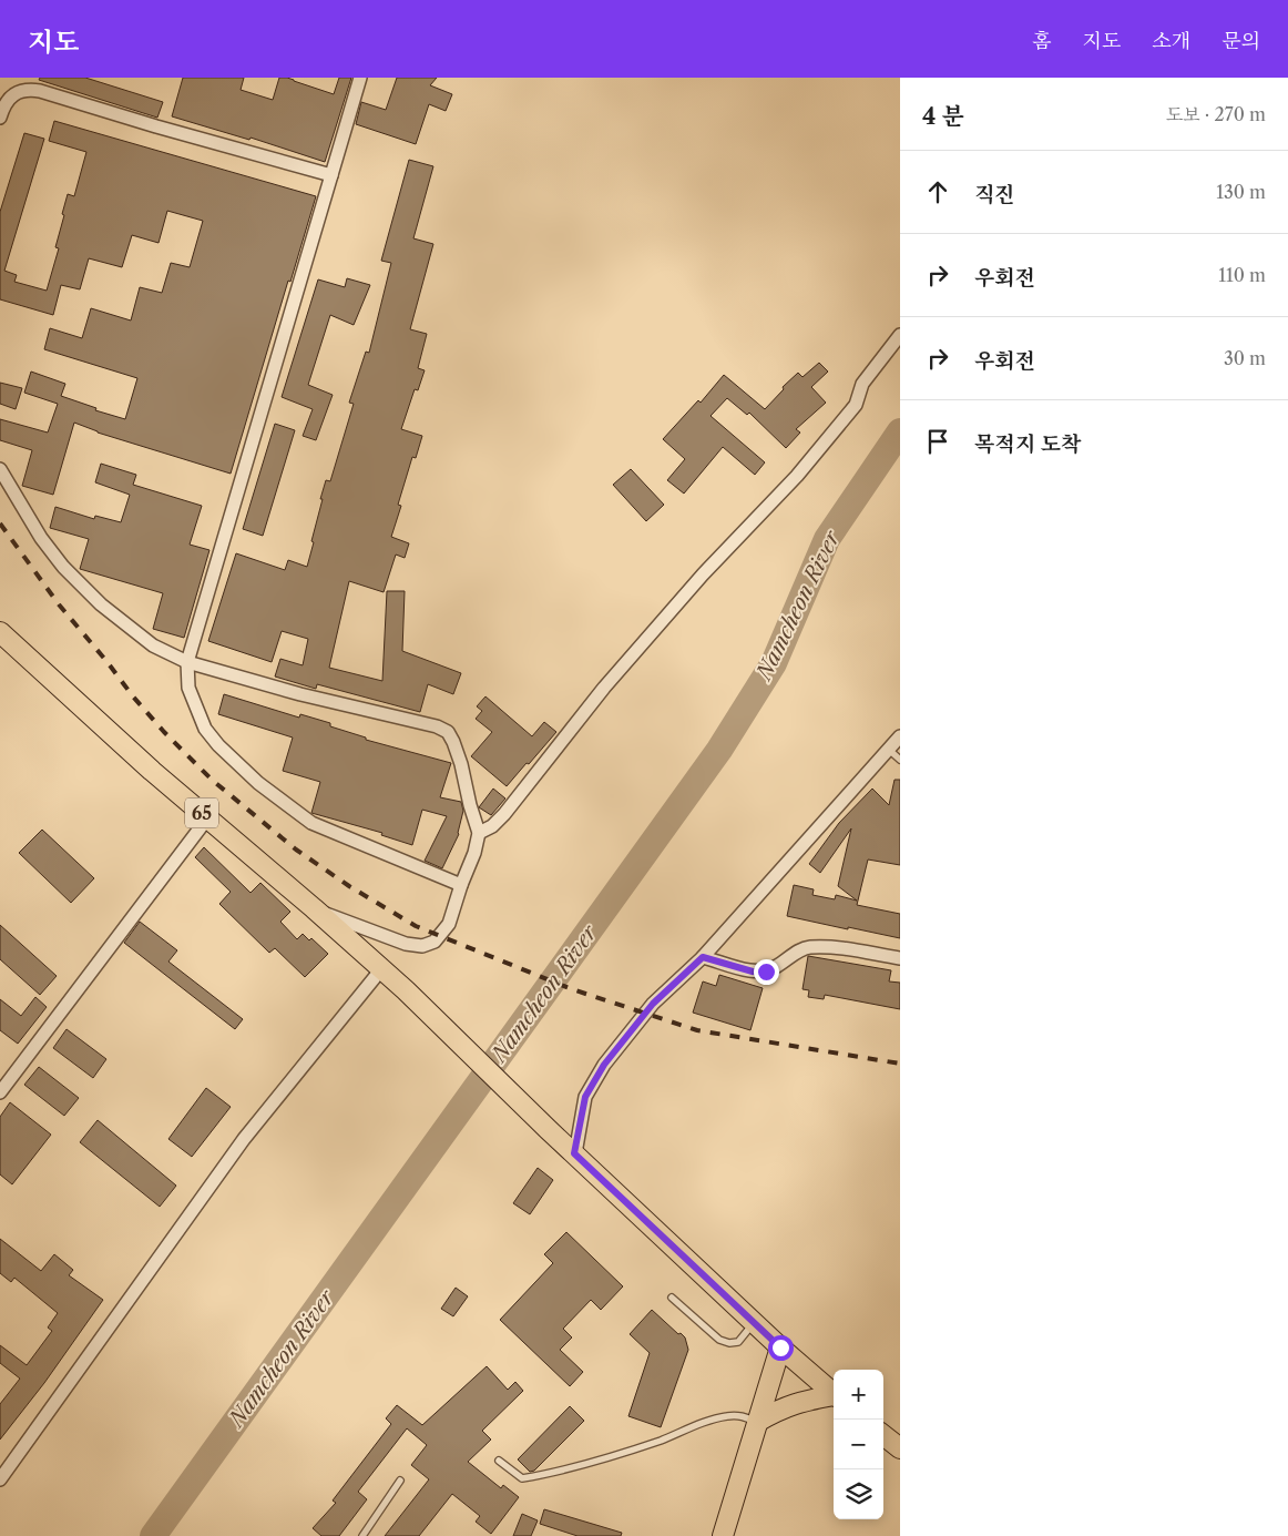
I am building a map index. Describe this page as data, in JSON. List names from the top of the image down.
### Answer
{
  "streets": {
    "main road": ["65"]
  },
  "water": ["Namcheon River"],
  "page": {
    "header": "지도",
    "nav": [
      "홈",
      "지도",
      "소개",
      "문의"
    ],
    "heading": ["4 분", "도보 · 270 m"],
    "list": [
      ["직진", "130 m"],
      ["우회전", "110 m"],
      ["우회전", "30 m"],
      "목적지 도착"
    ],
    "map_buttons": ["+", "−"]
  }
}
